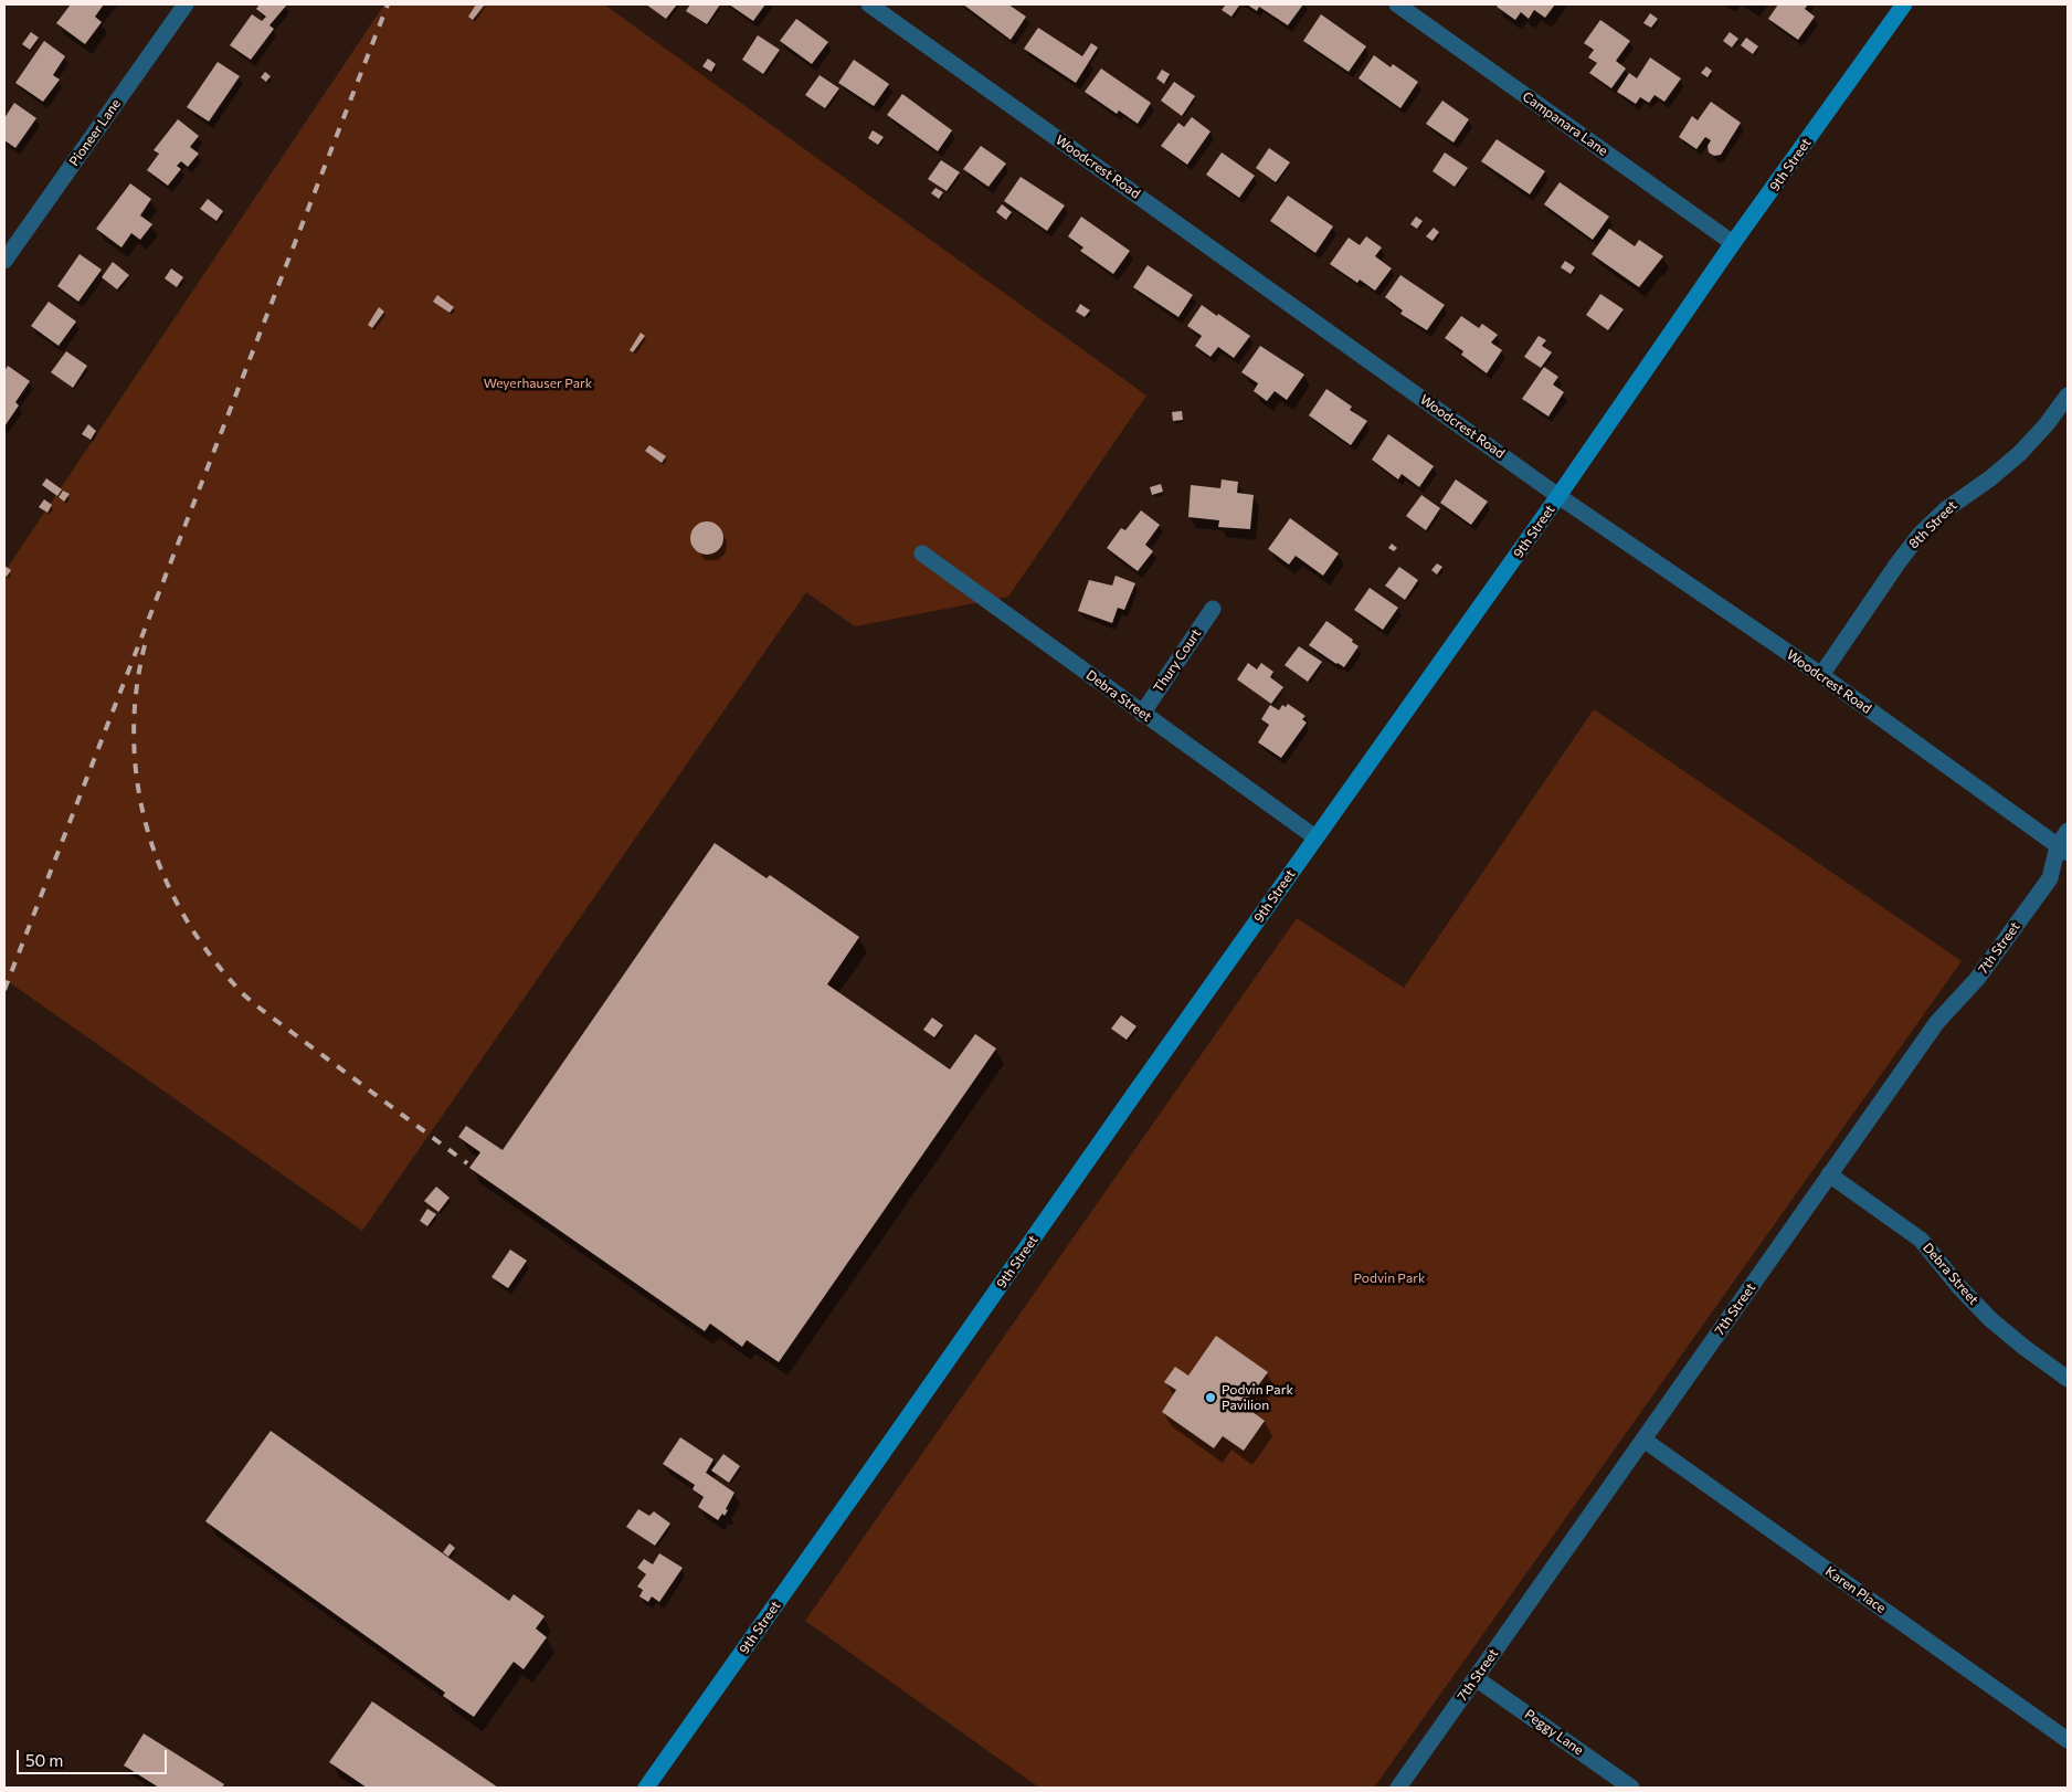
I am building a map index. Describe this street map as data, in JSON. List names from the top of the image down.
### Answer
{
  "streets": {
    "street": [
      "Campanara Lane",
      "Pioneer Lane",
      "9th Street",
      "Woodcrest Road",
      "8th Street",
      "Thury Court",
      "Debra Street",
      "7th Street",
      "Karen Place",
      "Peggy Lane"
    ]
  },
  "crossings": [
    ["Campanara Lane", "9th Street"],
    ["9th Street", "Woodcrest Road"],
    ["9th Street", "Debra Street"],
    ["Woodcrest Road", "8th Street"],
    ["Woodcrest Road", "7th Street"],
    ["Thury Court", "Debra Street"],
    ["Debra Street", "7th Street"],
    ["7th Street", "Karen Place"],
    ["7th Street", "Peggy Lane"]
  ],
  "parks": ["Weyerhauser Park", "Podvin Park"],
  "places": ["Podvin Park Pavilion"],
  "scale_bar": "50 m"
}
